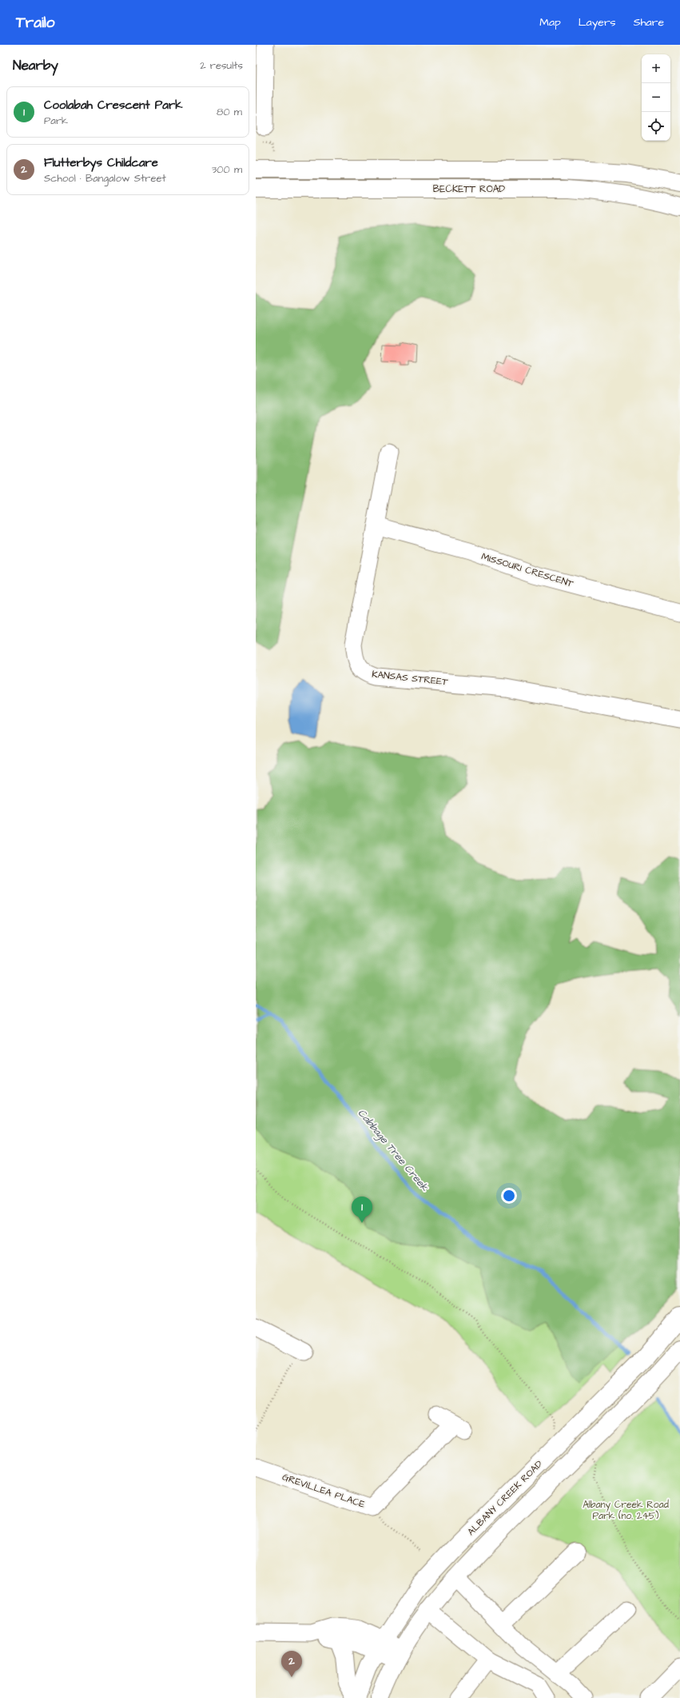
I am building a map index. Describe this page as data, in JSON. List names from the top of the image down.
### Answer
{
  "streets": {
    "main road": ["BECKETT ROAD", "ALBANY CREEK ROAD"],
    "street": ["MISSOURI CRESCENT", "KANSAS STREET", "GREVILLEA PLACE"]
  },
  "crossings": [
    ["MISSOURI CRESCENT", "KANSAS STREET"]
  ],
  "water": ["Cabbage Tree Creek"],
  "parks": ["Albany Creek Road Park (no. 245)"],
  "page": {
    "header": "Trailo",
    "nav": ["Map", "Layers", "Share"],
    "heading": ["Nearby", "2 results"],
    "map_buttons": ["+", "−"],
    "list": [
      {
        "mark": "1",
        "name": "Coolabah Crescent Park",
        "note": "Park",
        "value": "80 m"
      },
      {
        "mark": "2",
        "name": "Flutterbys Childcare",
        "note": "School · Bangalow Street",
        "value": "300 m"
      }
    ],
    "pins": ["1", "2"]
  }
}
